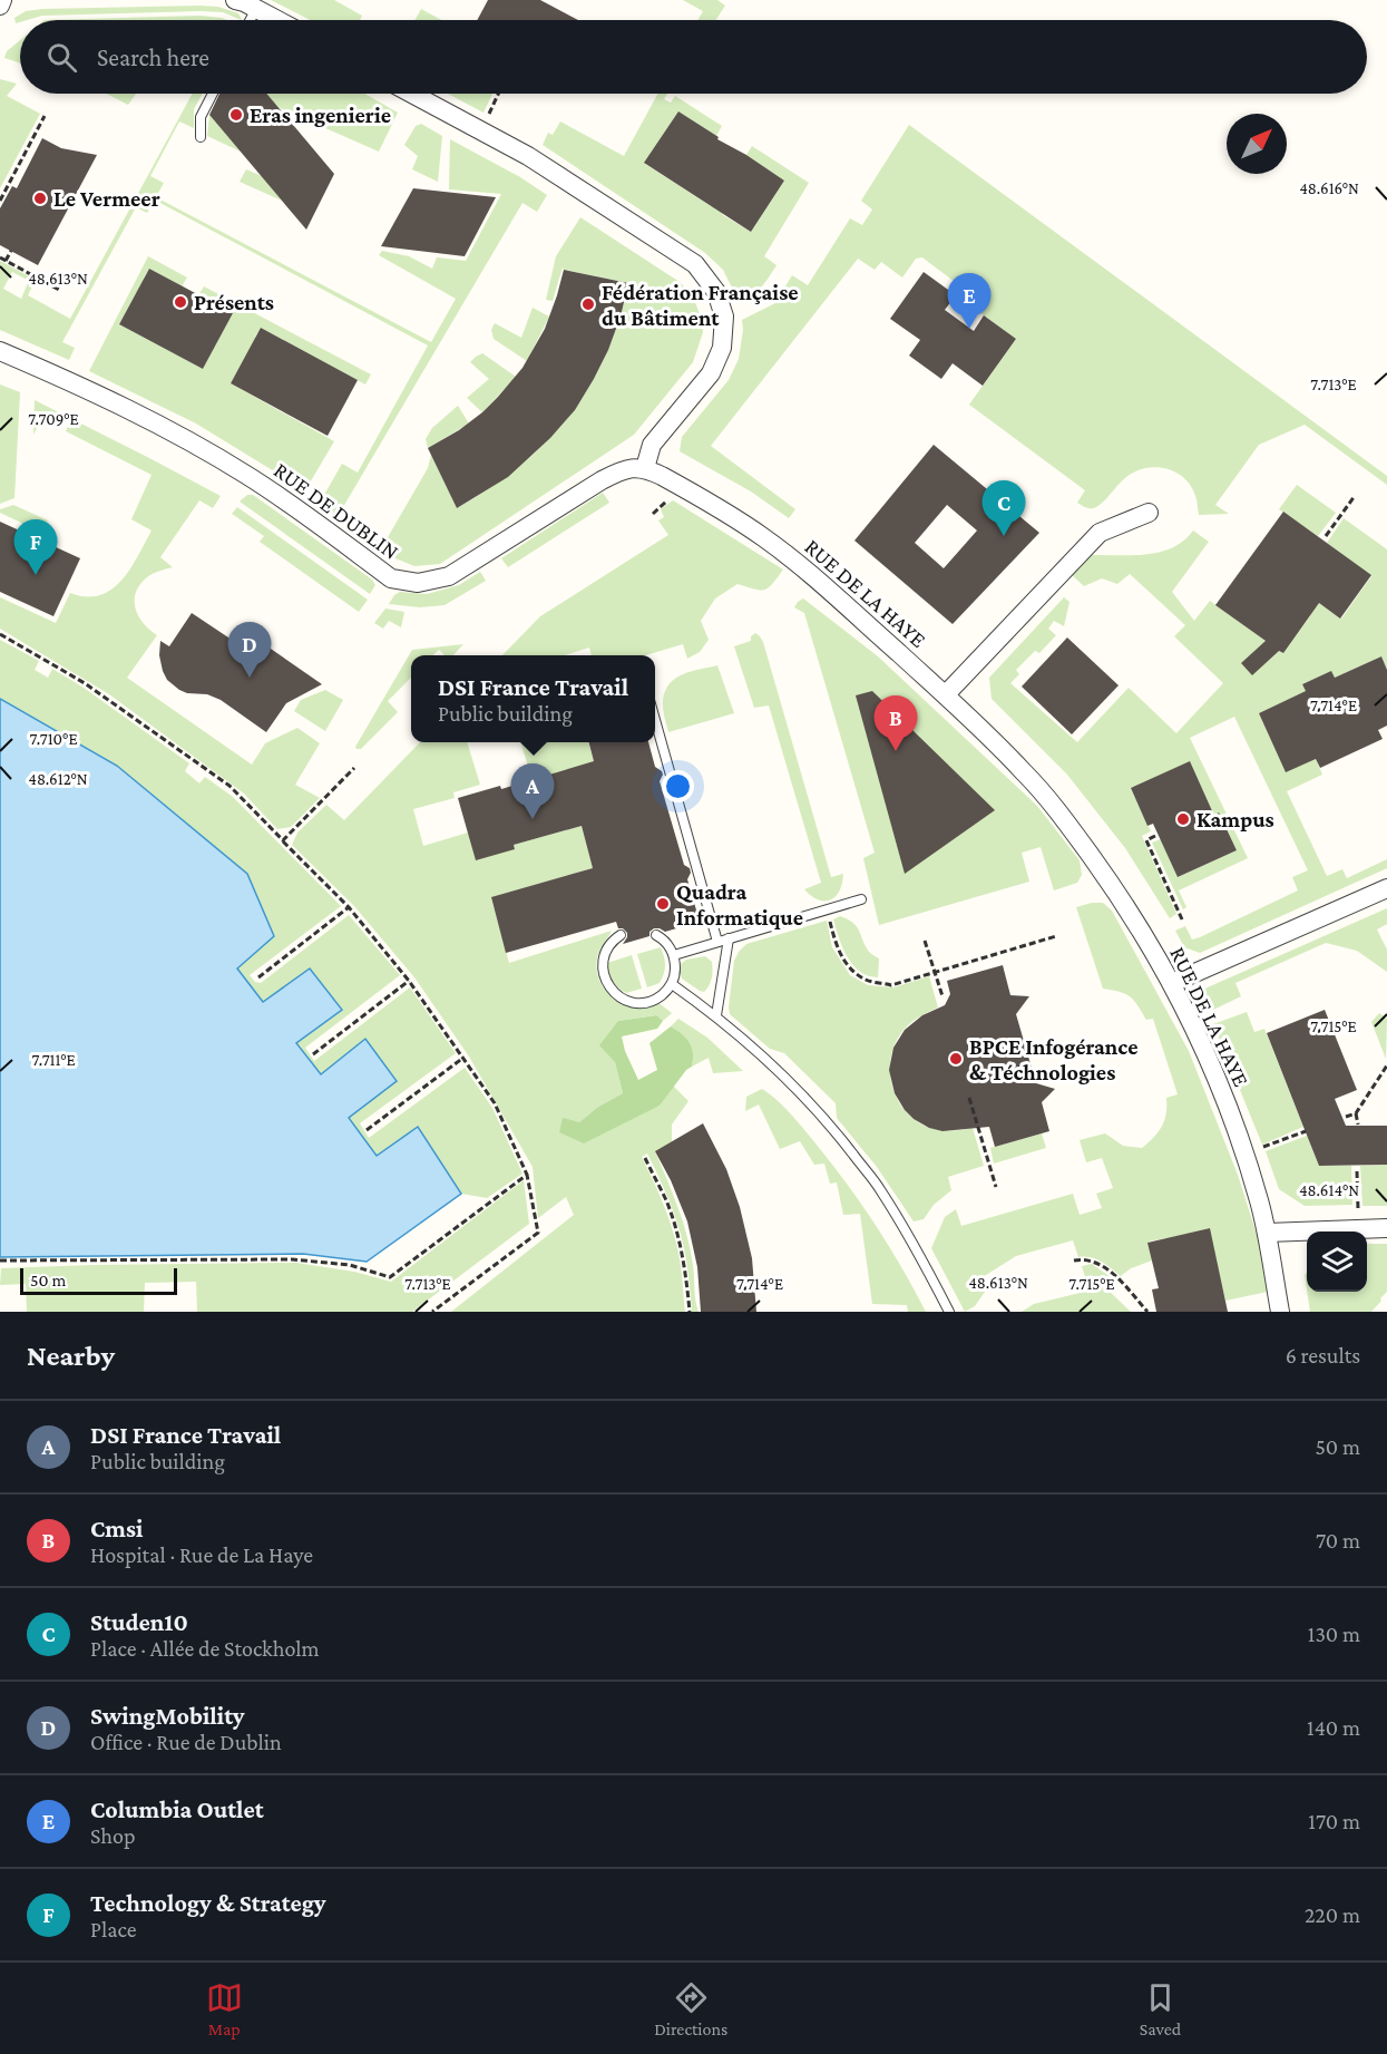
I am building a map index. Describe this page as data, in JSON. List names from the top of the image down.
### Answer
{
  "streets": {
    "street": ["RUE DE DUBLIN", "RUE DE LA HAYE"]
  },
  "crossings": [
    ["RUE DE DUBLIN", "RUE DE LA HAYE"]
  ],
  "places": [
    "Eras ingenierie",
    "Le Vermeer",
    "Présents",
    "Fédération Française du Bâtiment",
    "Kampus",
    "Quadra Informatique",
    "BPCE Infogérance & Téchnologies"
  ],
  "scale_bar": "50 m",
  "north": "top right",
  "page": {
    "search": "Search here",
    "pins": [
      "E",
      "C",
      "F",
      "D",
      "B",
      "A"
    ],
    "popup": ["DSI France Travail", "Public building"],
    "scale": "50 m",
    "heading": ["Nearby", "6 results"],
    "list": [
      {
        "mark": "A",
        "name": "DSI France Travail",
        "note": "Public building",
        "value": "50 m"
      },
      {
        "mark": "B",
        "name": "Cmsi",
        "note": "Hospital · Rue de La Haye",
        "value": "70 m"
      },
      {
        "mark": "C",
        "name": "Studen10",
        "note": "Place · Allée de Stockholm",
        "value": "130 m"
      },
      {
        "mark": "D",
        "name": "SwingMobility",
        "note": "Office · Rue de Dublin",
        "value": "140 m"
      },
      {
        "mark": "E",
        "name": "Columbia Outlet",
        "note": "Shop",
        "value": "170 m"
      },
      {
        "mark": "F",
        "name": "Technology & Strategy",
        "note": "Place",
        "value": "220 m"
      }
    ],
    "nav": ["Map", "Directions", "Saved"]
  },
  "coordinates": [
    "48.616°N",
    "48.613°N",
    "7.713°E",
    "7.709°E",
    "7.714°E",
    "7.710°E",
    "48.612°N",
    "7.715°E",
    "7.711°E",
    "48.614°N"
  ]
}
